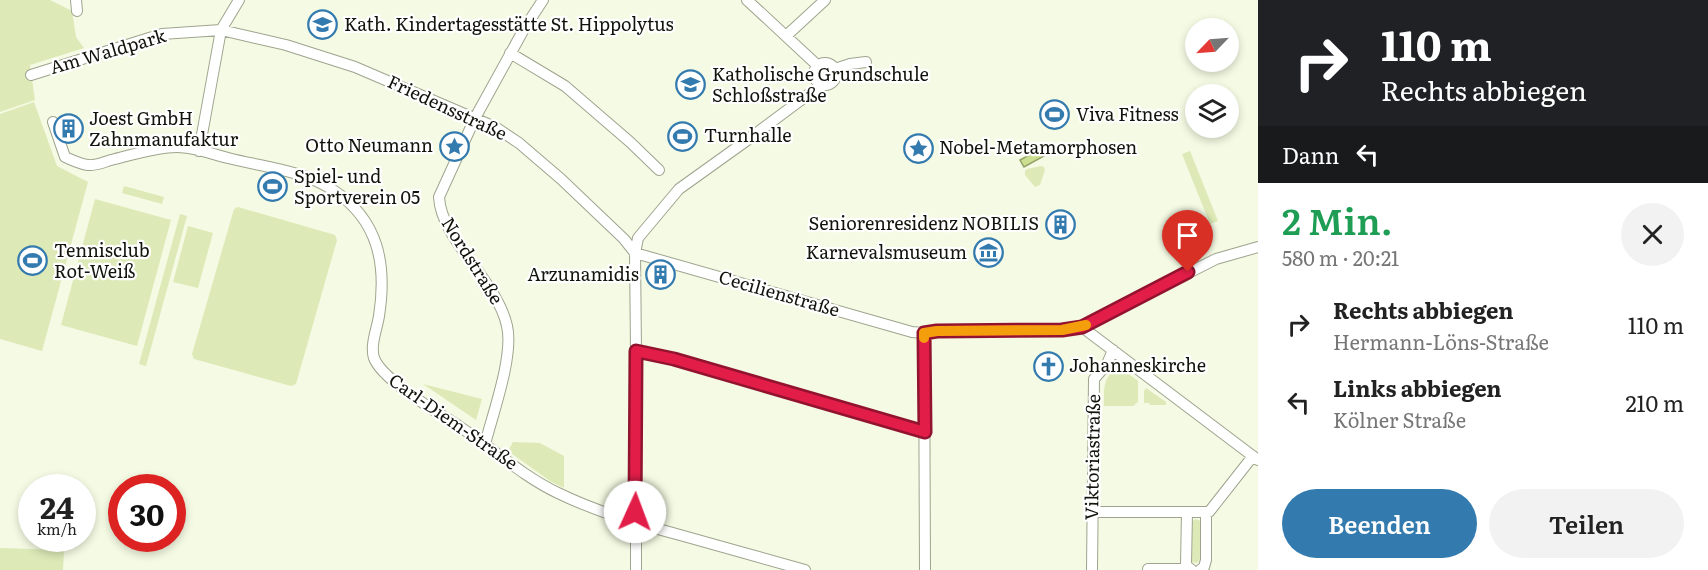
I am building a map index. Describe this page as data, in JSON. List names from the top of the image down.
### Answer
{
  "streets": {
    "street": [
      "Am Waldpark",
      "Friedensstraße",
      "Nordstraße",
      "Cecilienstraße",
      "Carl-Diem-Straße",
      "Viktoriastraße"
    ]
  },
  "crossings": [
    ["Am Waldpark", "Friedensstraße"],
    ["Friedensstraße", "Nordstraße"],
    ["Friedensstraße", "Cecilienstraße"],
    ["Nordstraße", "Carl-Diem-Straße"]
  ],
  "places": {
    "school or university": ["Kath. Kindertagesstätte St. Hippolytus", "Katholische Grundschule Schloßstraße"],
    "sports": [
      "Viva Fitness",
      "Turnhalle",
      "Spiel- und Sportverein 05",
      "Tennisclub Rot-Weiß"
    ],
    "building": ["Joest GmbH Zahnmanufaktur", "Seniorenresidenz NOBILIS", "Arzunamidis"],
    "place": ["Otto Neumann", "Nobel-Metamorphosen"],
    "museum": ["Karnevalsmuseum"],
    "church": ["Johanneskirche"]
  },
  "north": "bottom left",
  "page": {
    "turn": ["110 m", "Rechts abbiegen"],
    "then": "Dann",
    "heading": ["2 Min.", "580 m · 20:21"],
    "list": [
      {
        "name": "Rechts abbiegen",
        "note": "Hermann-Löns-Straße",
        "value": "110 m"
      },
      {
        "name": "Links abbiegen",
        "note": "Kölner Straße",
        "value": "210 m"
      }
    ],
    "speed": "24 km/h",
    "limit": "30",
    "buttons": ["Beenden", "Teilen"]
  }
}
